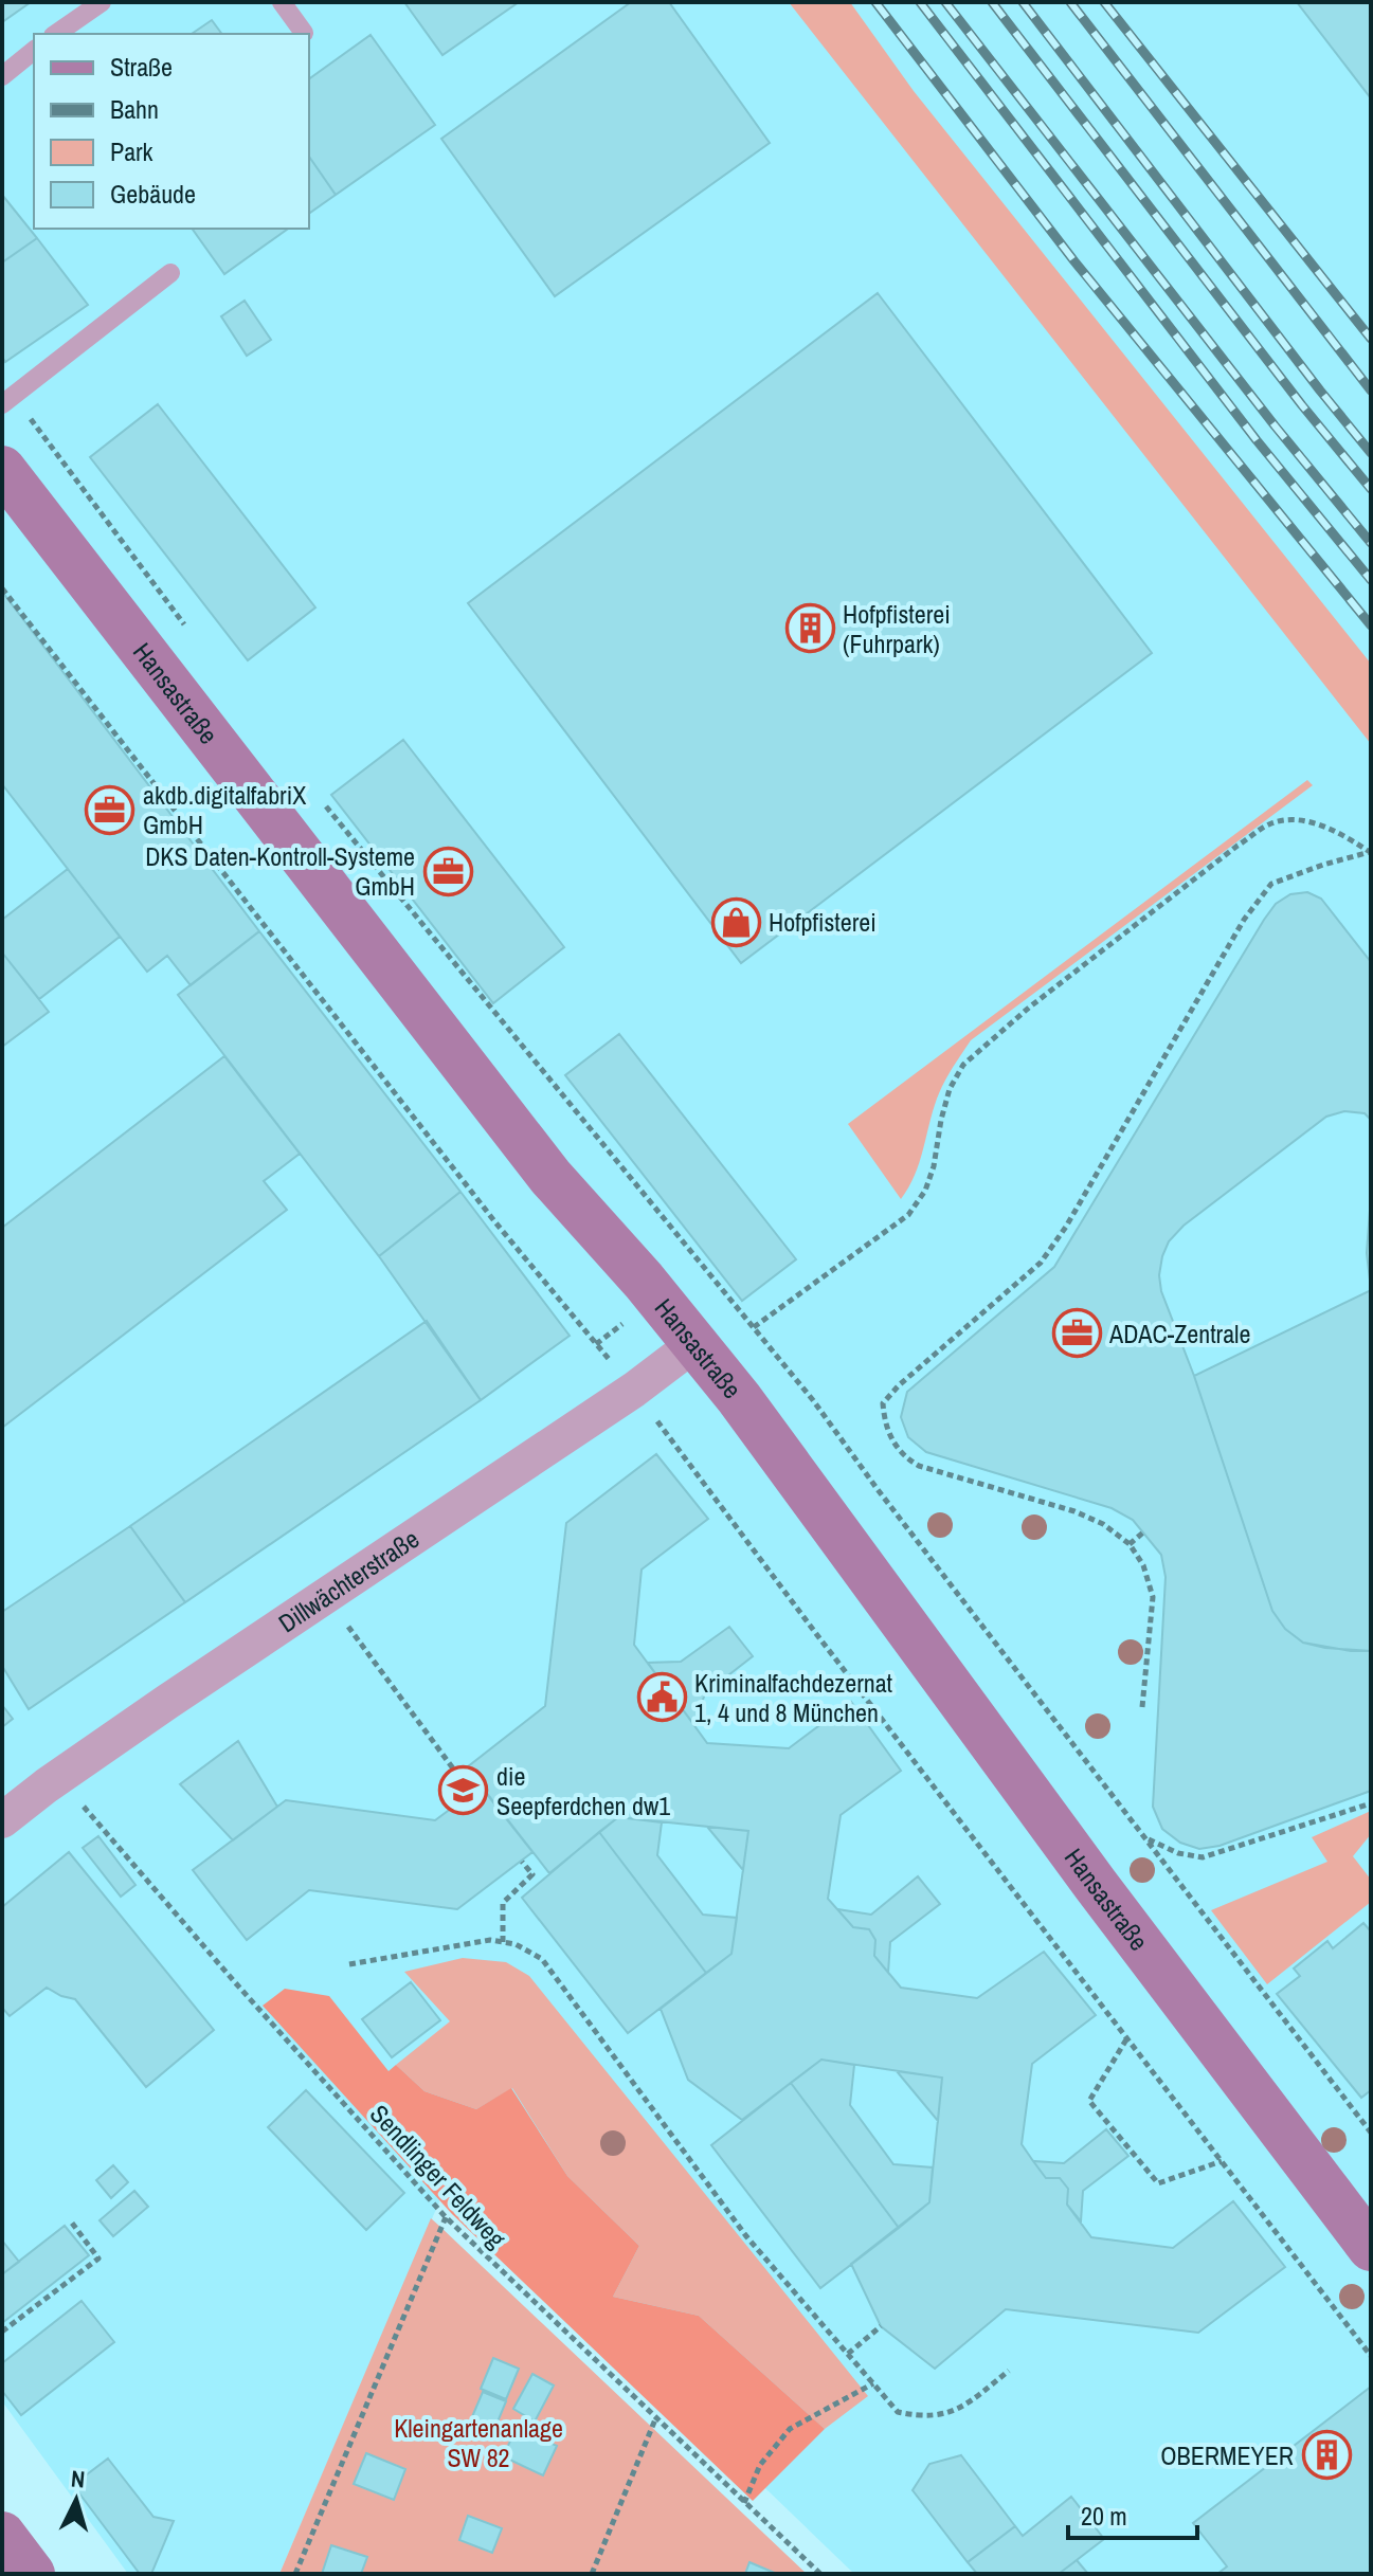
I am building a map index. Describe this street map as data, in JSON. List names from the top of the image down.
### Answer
{
  "streets": {
    "street": ["Hansastraße", "Dillwächterstraße"],
    "path": ["Sendlinger Feldweg"]
  },
  "crossings": [
    ["Hansastraße", "Dillwächterstraße"],
    ["Dillwächterstraße", "Sendlinger Feldweg"]
  ],
  "parks": ["Kleingartenanlage SW 82"],
  "places": {
    "building": ["Hofpfisterei (Fuhrpark)", "OBERMEYER"],
    "office": ["akdb.digitalfabriX GmbH", "DKS Daten-Kontroll-Systeme GmbH", "ADAC-Zentrale"],
    "shop": ["Hofpfisterei"],
    "public building": ["Kriminalfachdezernat 1, 4 und 8 München"],
    "school or university": ["die Seepferdchen dw1"]
  },
  "legend": [
    "Straße",
    "Bahn",
    "Park",
    "Gebäude"
  ],
  "scale_bar": "20 m",
  "north": "top"
}
